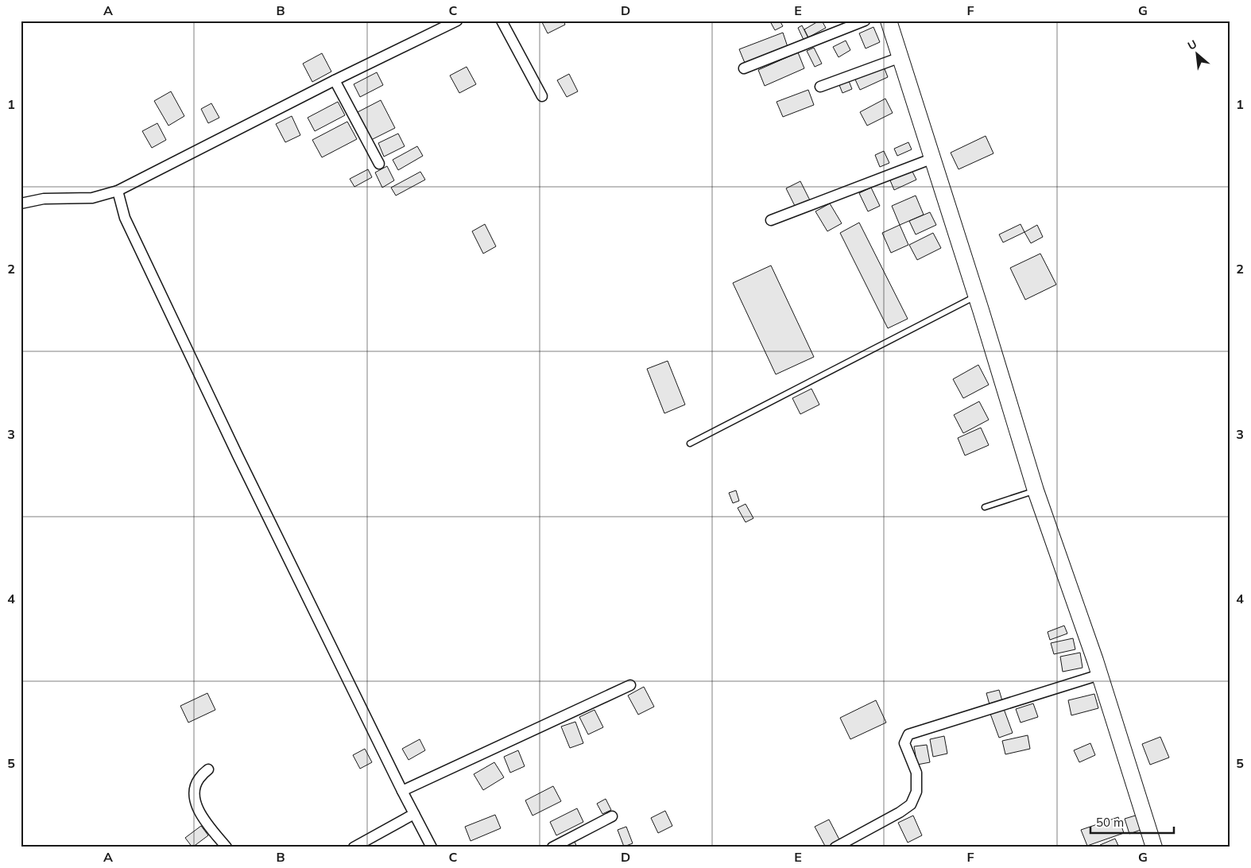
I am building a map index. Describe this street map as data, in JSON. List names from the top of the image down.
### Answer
{
  "scale_bar": "50 m",
  "north": "top left",
  "grid": {
    "columns": [
      "A",
      "B",
      "C",
      "D",
      "E",
      "F",
      "G"
    ],
    "rows": [
      "1",
      "2",
      "3",
      "4",
      "5"
    ]
  }
}
